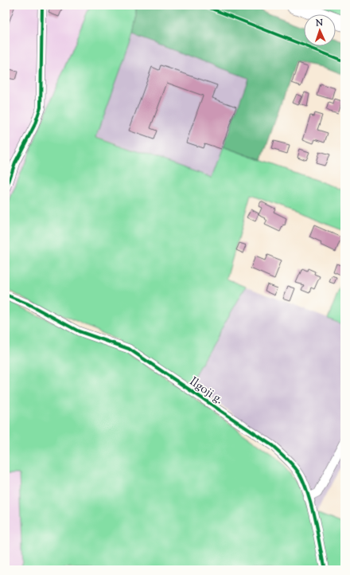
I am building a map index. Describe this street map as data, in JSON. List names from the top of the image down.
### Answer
{
  "streets": {
    "street": ["Ilgoji g."]
  },
  "north": "top"
}
